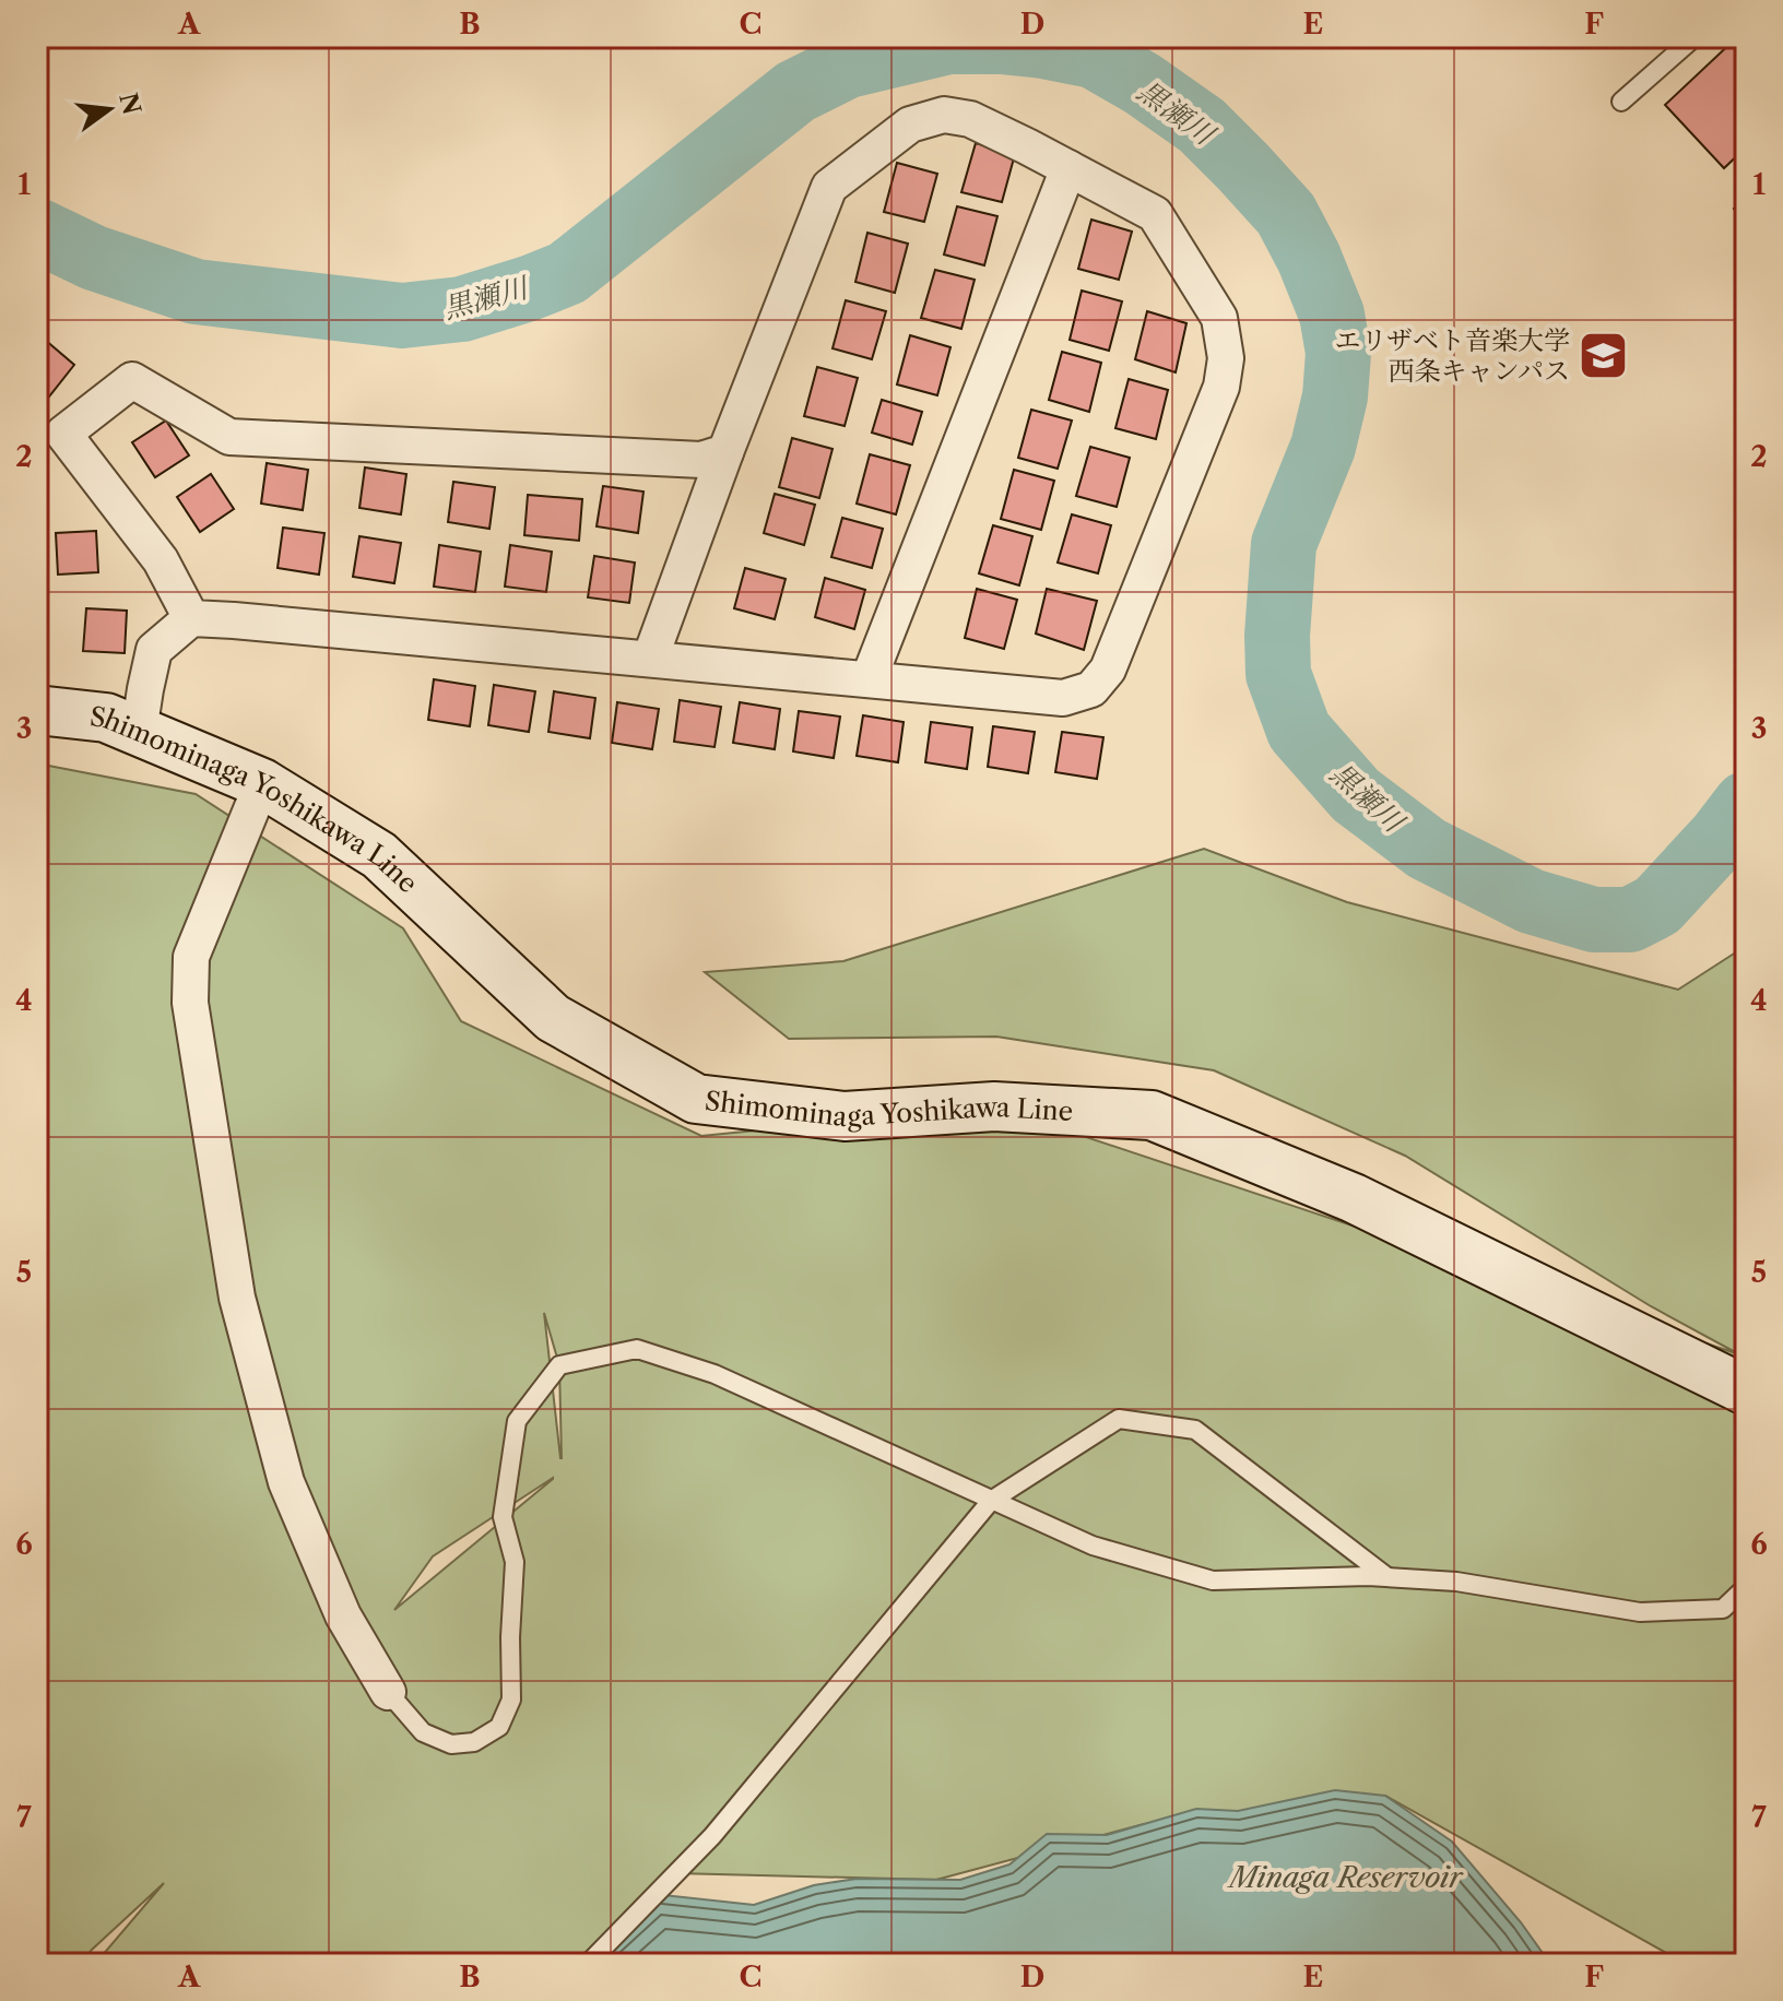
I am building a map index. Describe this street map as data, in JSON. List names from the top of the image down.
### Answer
{
  "streets": {
    "main road": ["Shimominaga Yoshikawa Line"]
  },
  "water": ["黒瀬川", "Minaga Reservoir"],
  "places": {
    "school or university": ["エリザベト音楽大学 西条キャンパス"]
  },
  "north": "right",
  "grid": {
    "columns": [
      "A",
      "B",
      "C",
      "D",
      "E",
      "F"
    ],
    "rows": [
      "1",
      "2",
      "3",
      "4",
      "5",
      "6",
      "7"
    ]
  }
}
